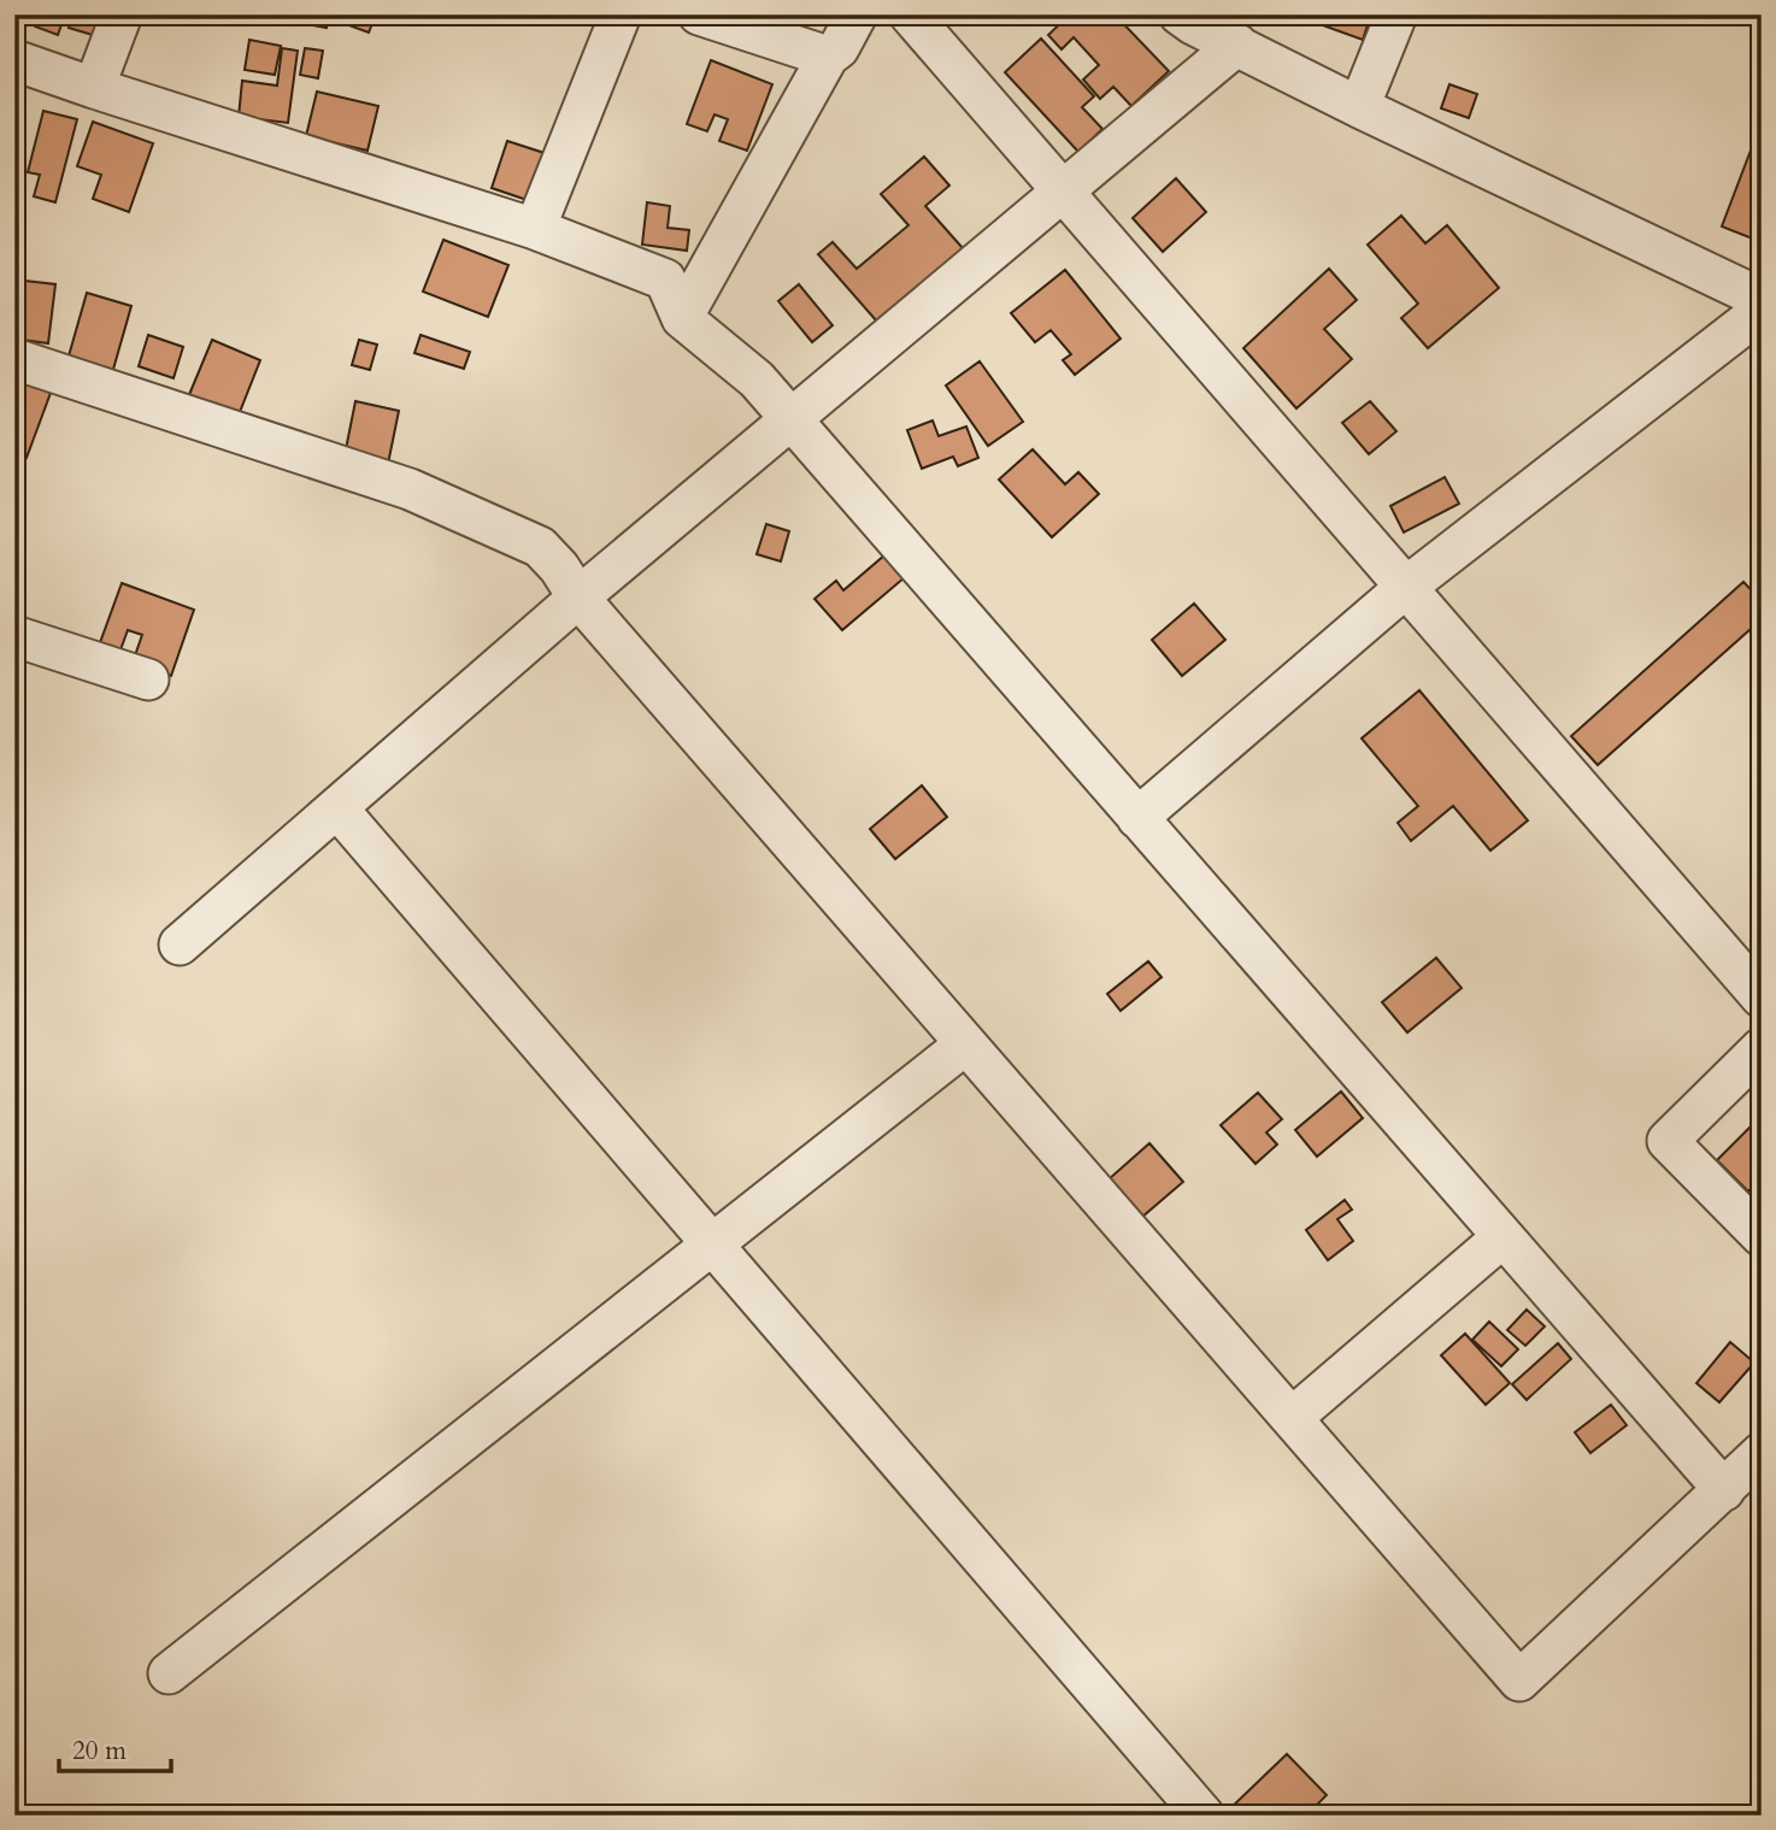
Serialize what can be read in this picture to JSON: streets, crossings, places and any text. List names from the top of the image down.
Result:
{
  "scale_bar": "20 m"
}
